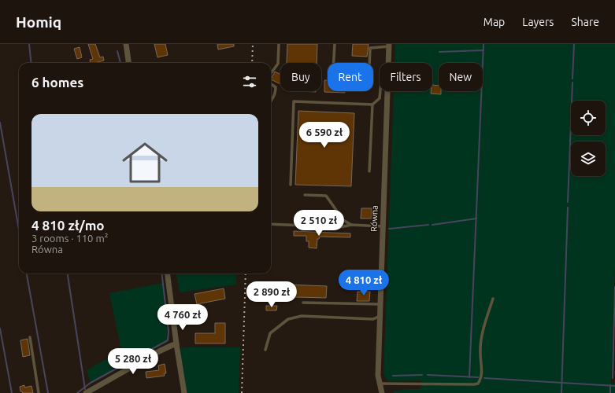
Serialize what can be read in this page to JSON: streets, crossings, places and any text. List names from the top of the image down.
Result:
{
  "streets": {
    "street": ["Równa"]
  },
  "page": {
    "header": "Homiq",
    "nav": ["Map", "Layers", "Share"],
    "chip": [
      "Buy",
      "Rent",
      "Filters",
      "New"
    ],
    "heading": "6 homes",
    "list": [
      {
        "name": "4 810 zł/mo",
        "note": "3 rooms · 110 m² · Równa"
      }
    ],
    "price": [
      "6 590 zł",
      "2 510 zł",
      "4 810 zł",
      "2 890 zł",
      "4 760 zł",
      "5 280 zł"
    ]
  }
}
